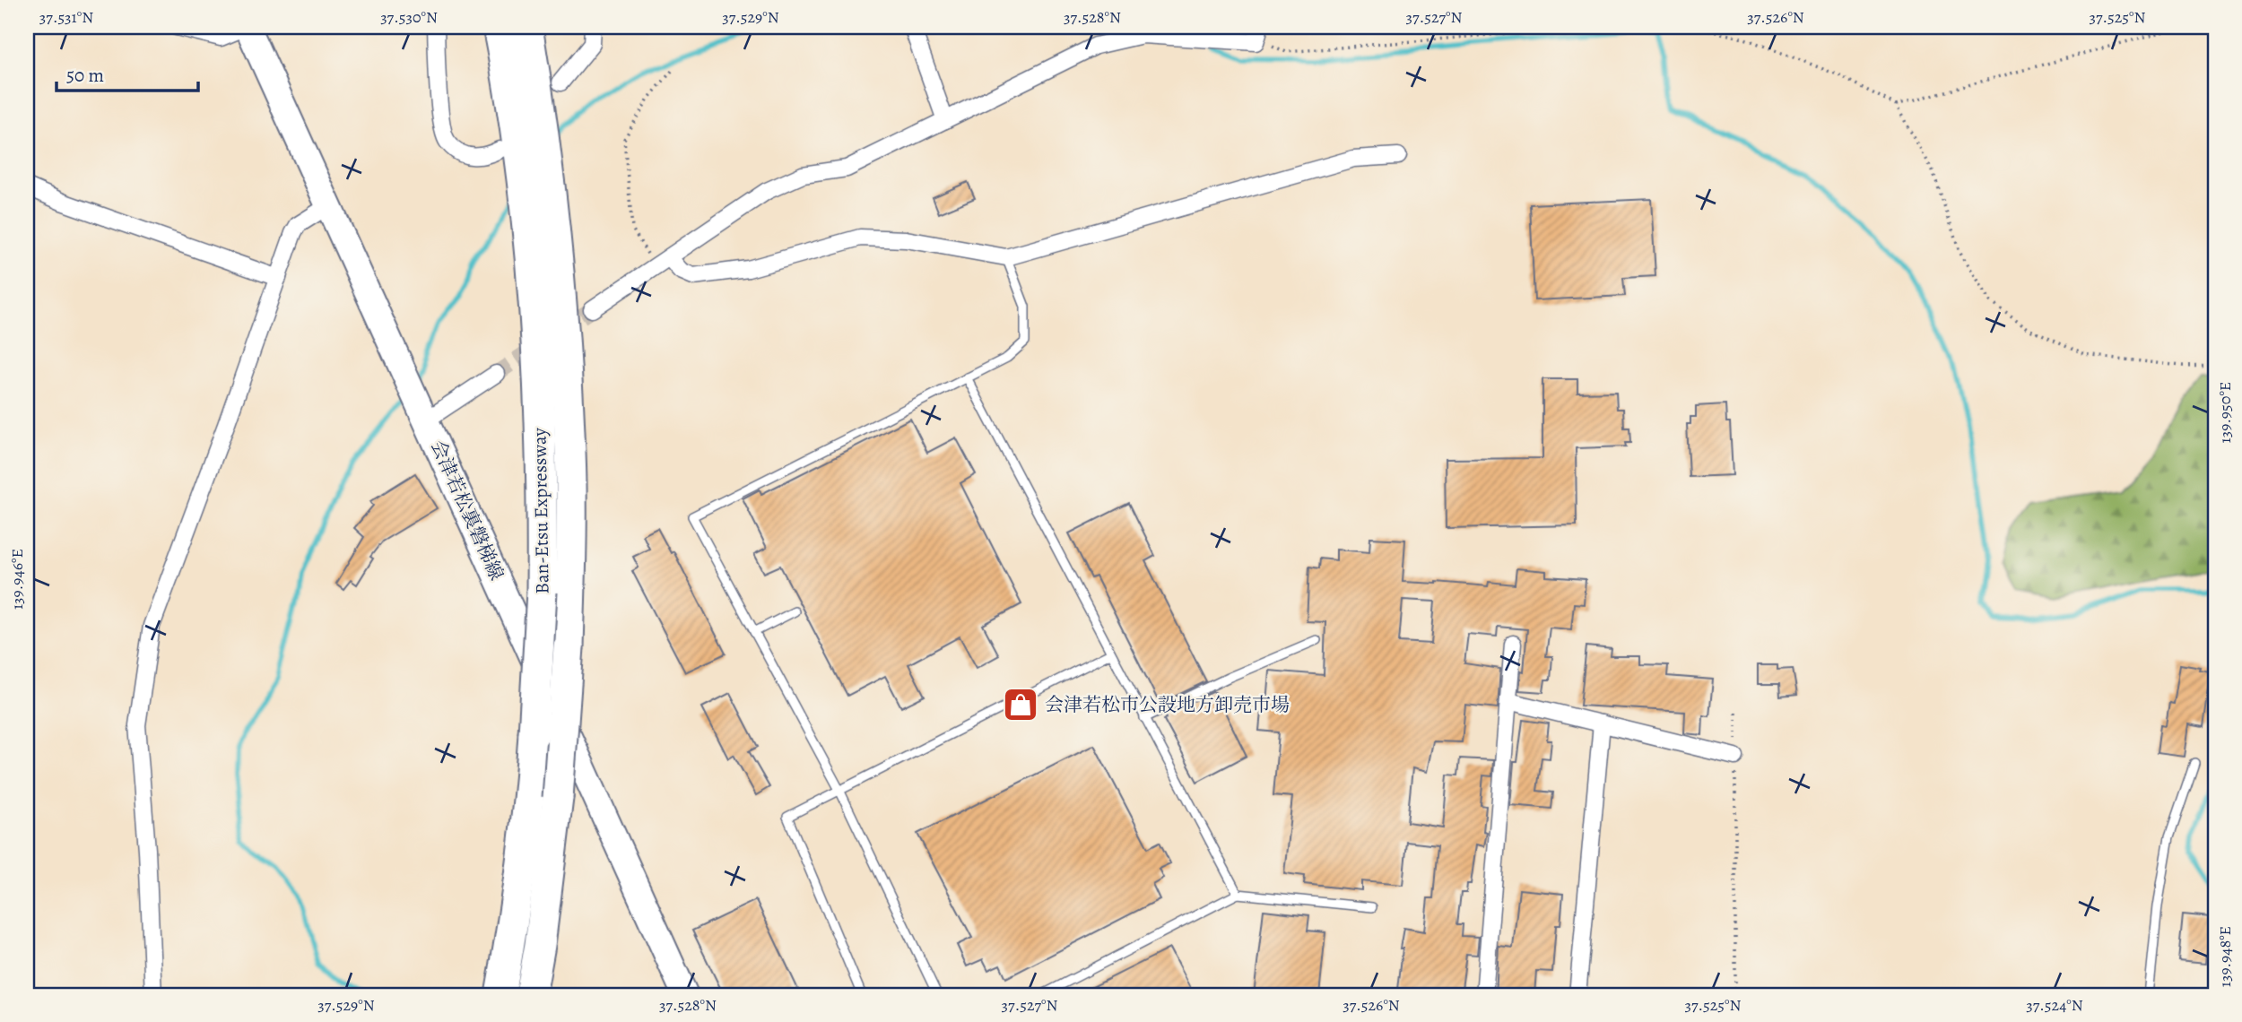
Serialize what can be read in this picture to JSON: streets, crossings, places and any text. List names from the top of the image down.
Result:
{
  "streets": {
    "highway": ["Ban-Etsu Expressway"],
    "main road": ["会津若松裏磐梯線"]
  },
  "places": {
    "shop": ["会津若松市公設地方卸売市場"]
  },
  "scale_bar": "50 m",
  "coordinates": [
    "37.531°N",
    "37.530°N",
    "37.529°N",
    "37.528°N",
    "37.527°N",
    "37.526°N",
    "37.525°N",
    "139.950°E",
    "139.946°E",
    "139.948°E",
    "37.524°N"
  ]
}
